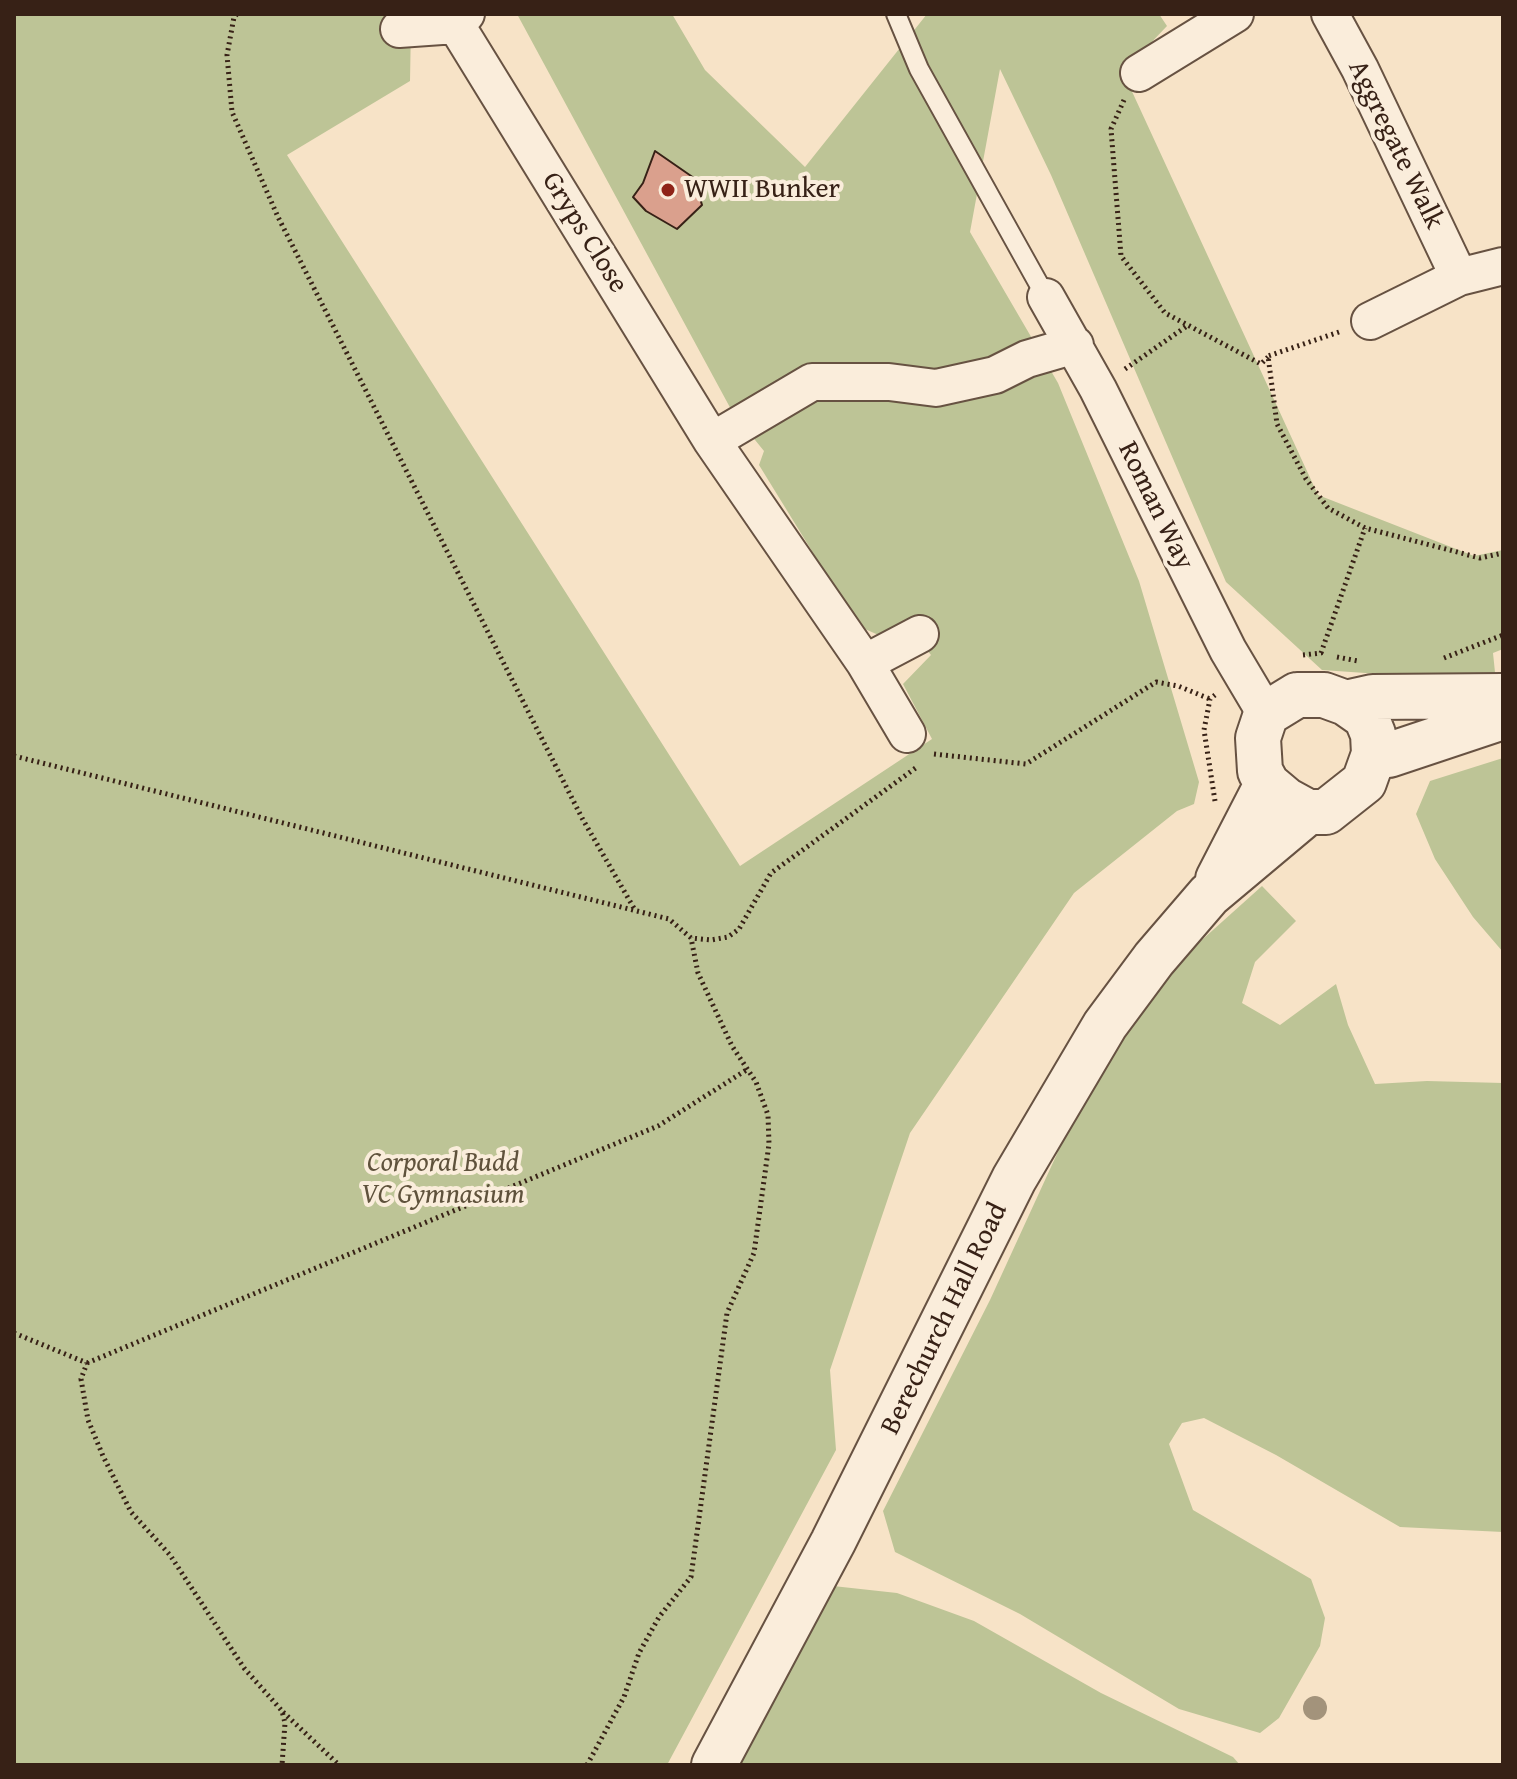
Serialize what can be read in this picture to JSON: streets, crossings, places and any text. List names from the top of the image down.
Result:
{
  "streets": {
    "street": [
      "Aggregate Walk",
      "Gryps Close",
      "Roman Way",
      "Berechurch Hall Road"
    ]
  },
  "crossings": [
    ["Roman Way", "Berechurch Hall Road"]
  ],
  "parks": ["Corporal Budd VC Gymnasium"],
  "places": ["WWII Bunker"]
}
